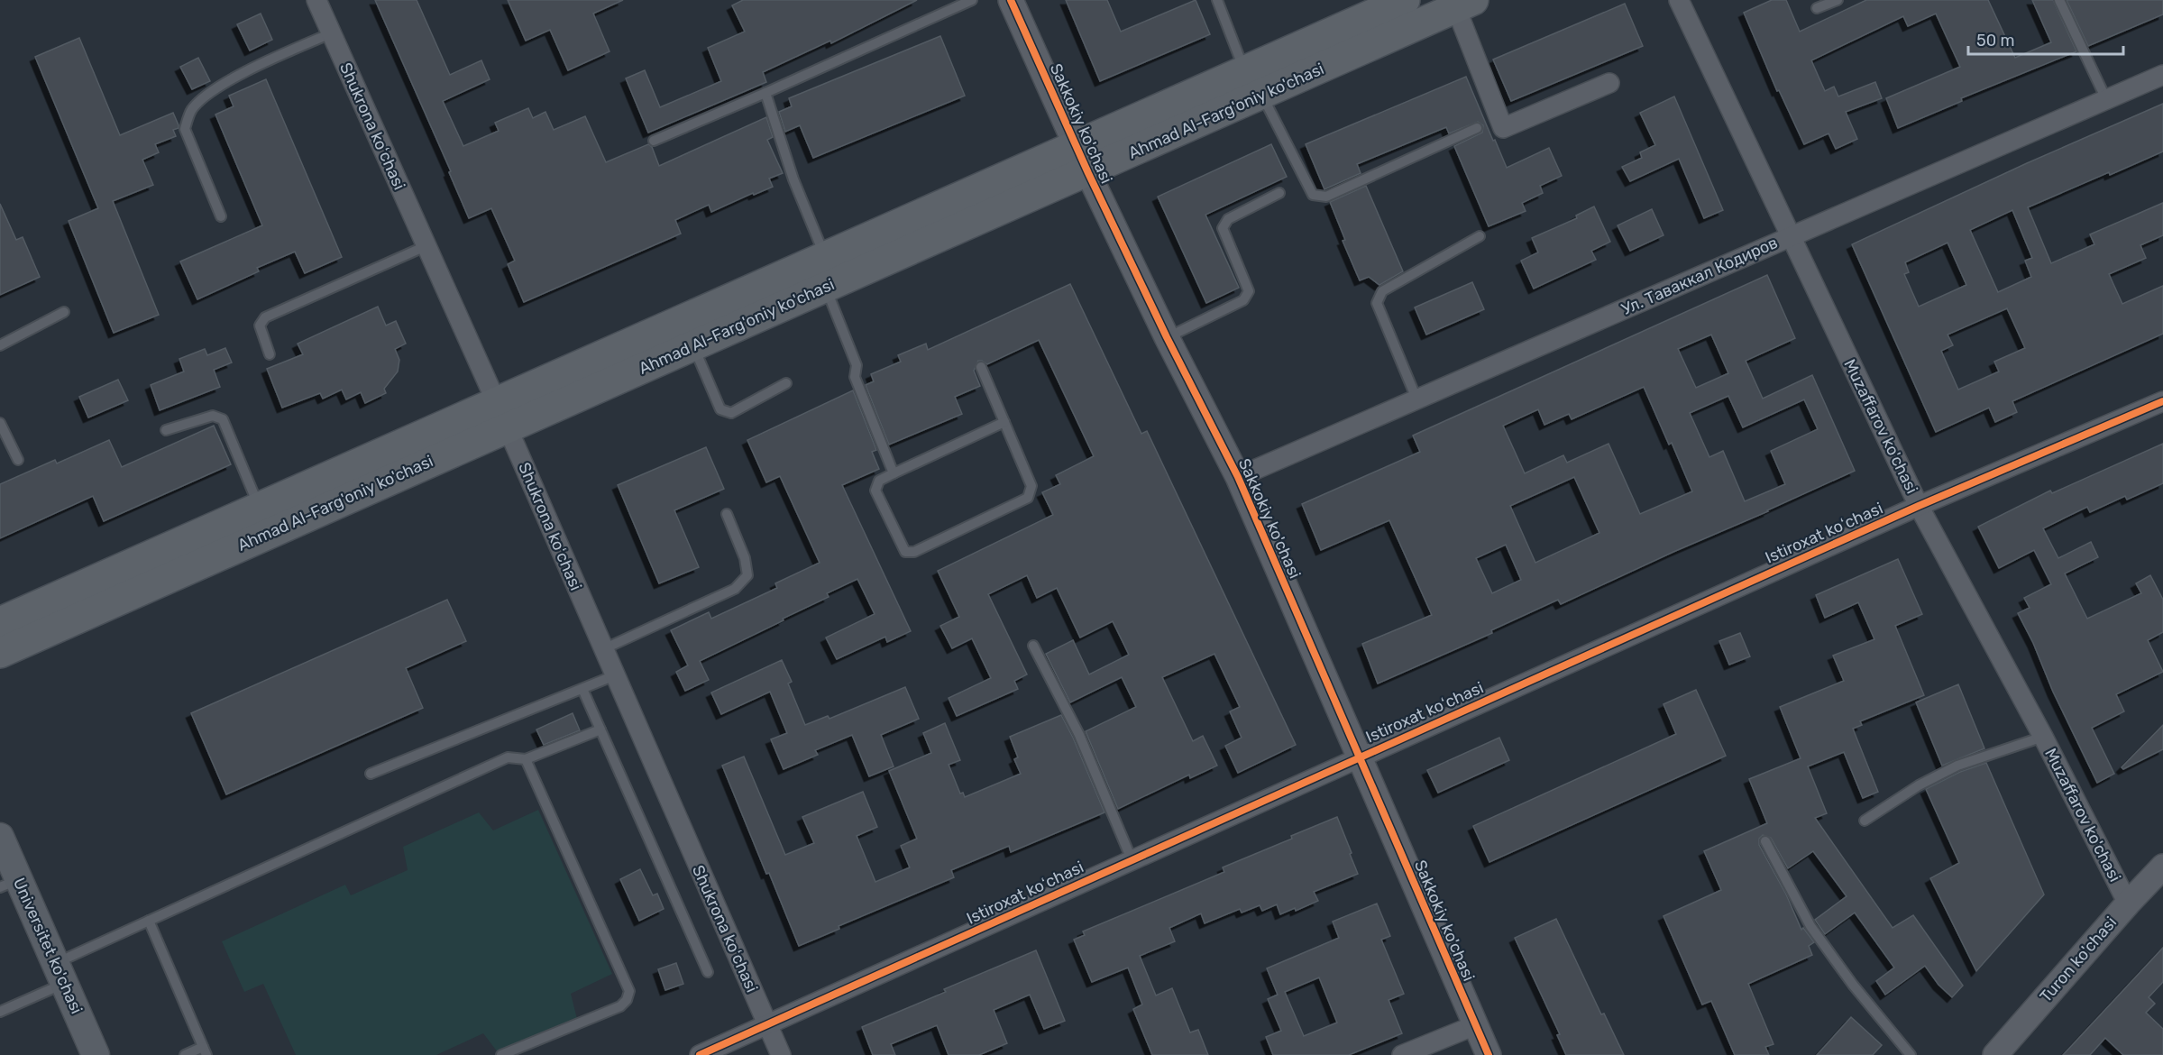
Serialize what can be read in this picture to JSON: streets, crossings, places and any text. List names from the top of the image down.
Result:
{
  "streets": {
    "main road": ["Ahmad Al-Farg'oniy ko'chasi", "Universitet ko'chasi"],
    "street": [
      "Sakkokiy ko'chasi",
      "Shukrona koʻchasi",
      "Ул. Таваккал Кодиров",
      "Muzaffarov ko'chasi",
      "Istiroxat koʻchasi",
      "Turon ko'chasi"
    ]
  },
  "crossings": [
    ["Ahmad Al-Farg'oniy ko'chasi", "Sakkokiy ko'chasi"],
    ["Ahmad Al-Farg'oniy ko'chasi", "Shukrona koʻchasi"],
    ["Sakkokiy ko'chasi", "Ул. Таваккал Кодиров"],
    ["Sakkokiy ko'chasi", "Istiroxat koʻchasi"],
    ["Shukrona koʻchasi", "Istiroxat koʻchasi"],
    ["Ул. Таваккал Кодиров", "Muzaffarov ko'chasi"],
    ["Muzaffarov ko'chasi", "Istiroxat koʻchasi"],
    ["Muzaffarov ko'chasi", "Turon ko'chasi"]
  ],
  "scale_bar": "50 m"
}
